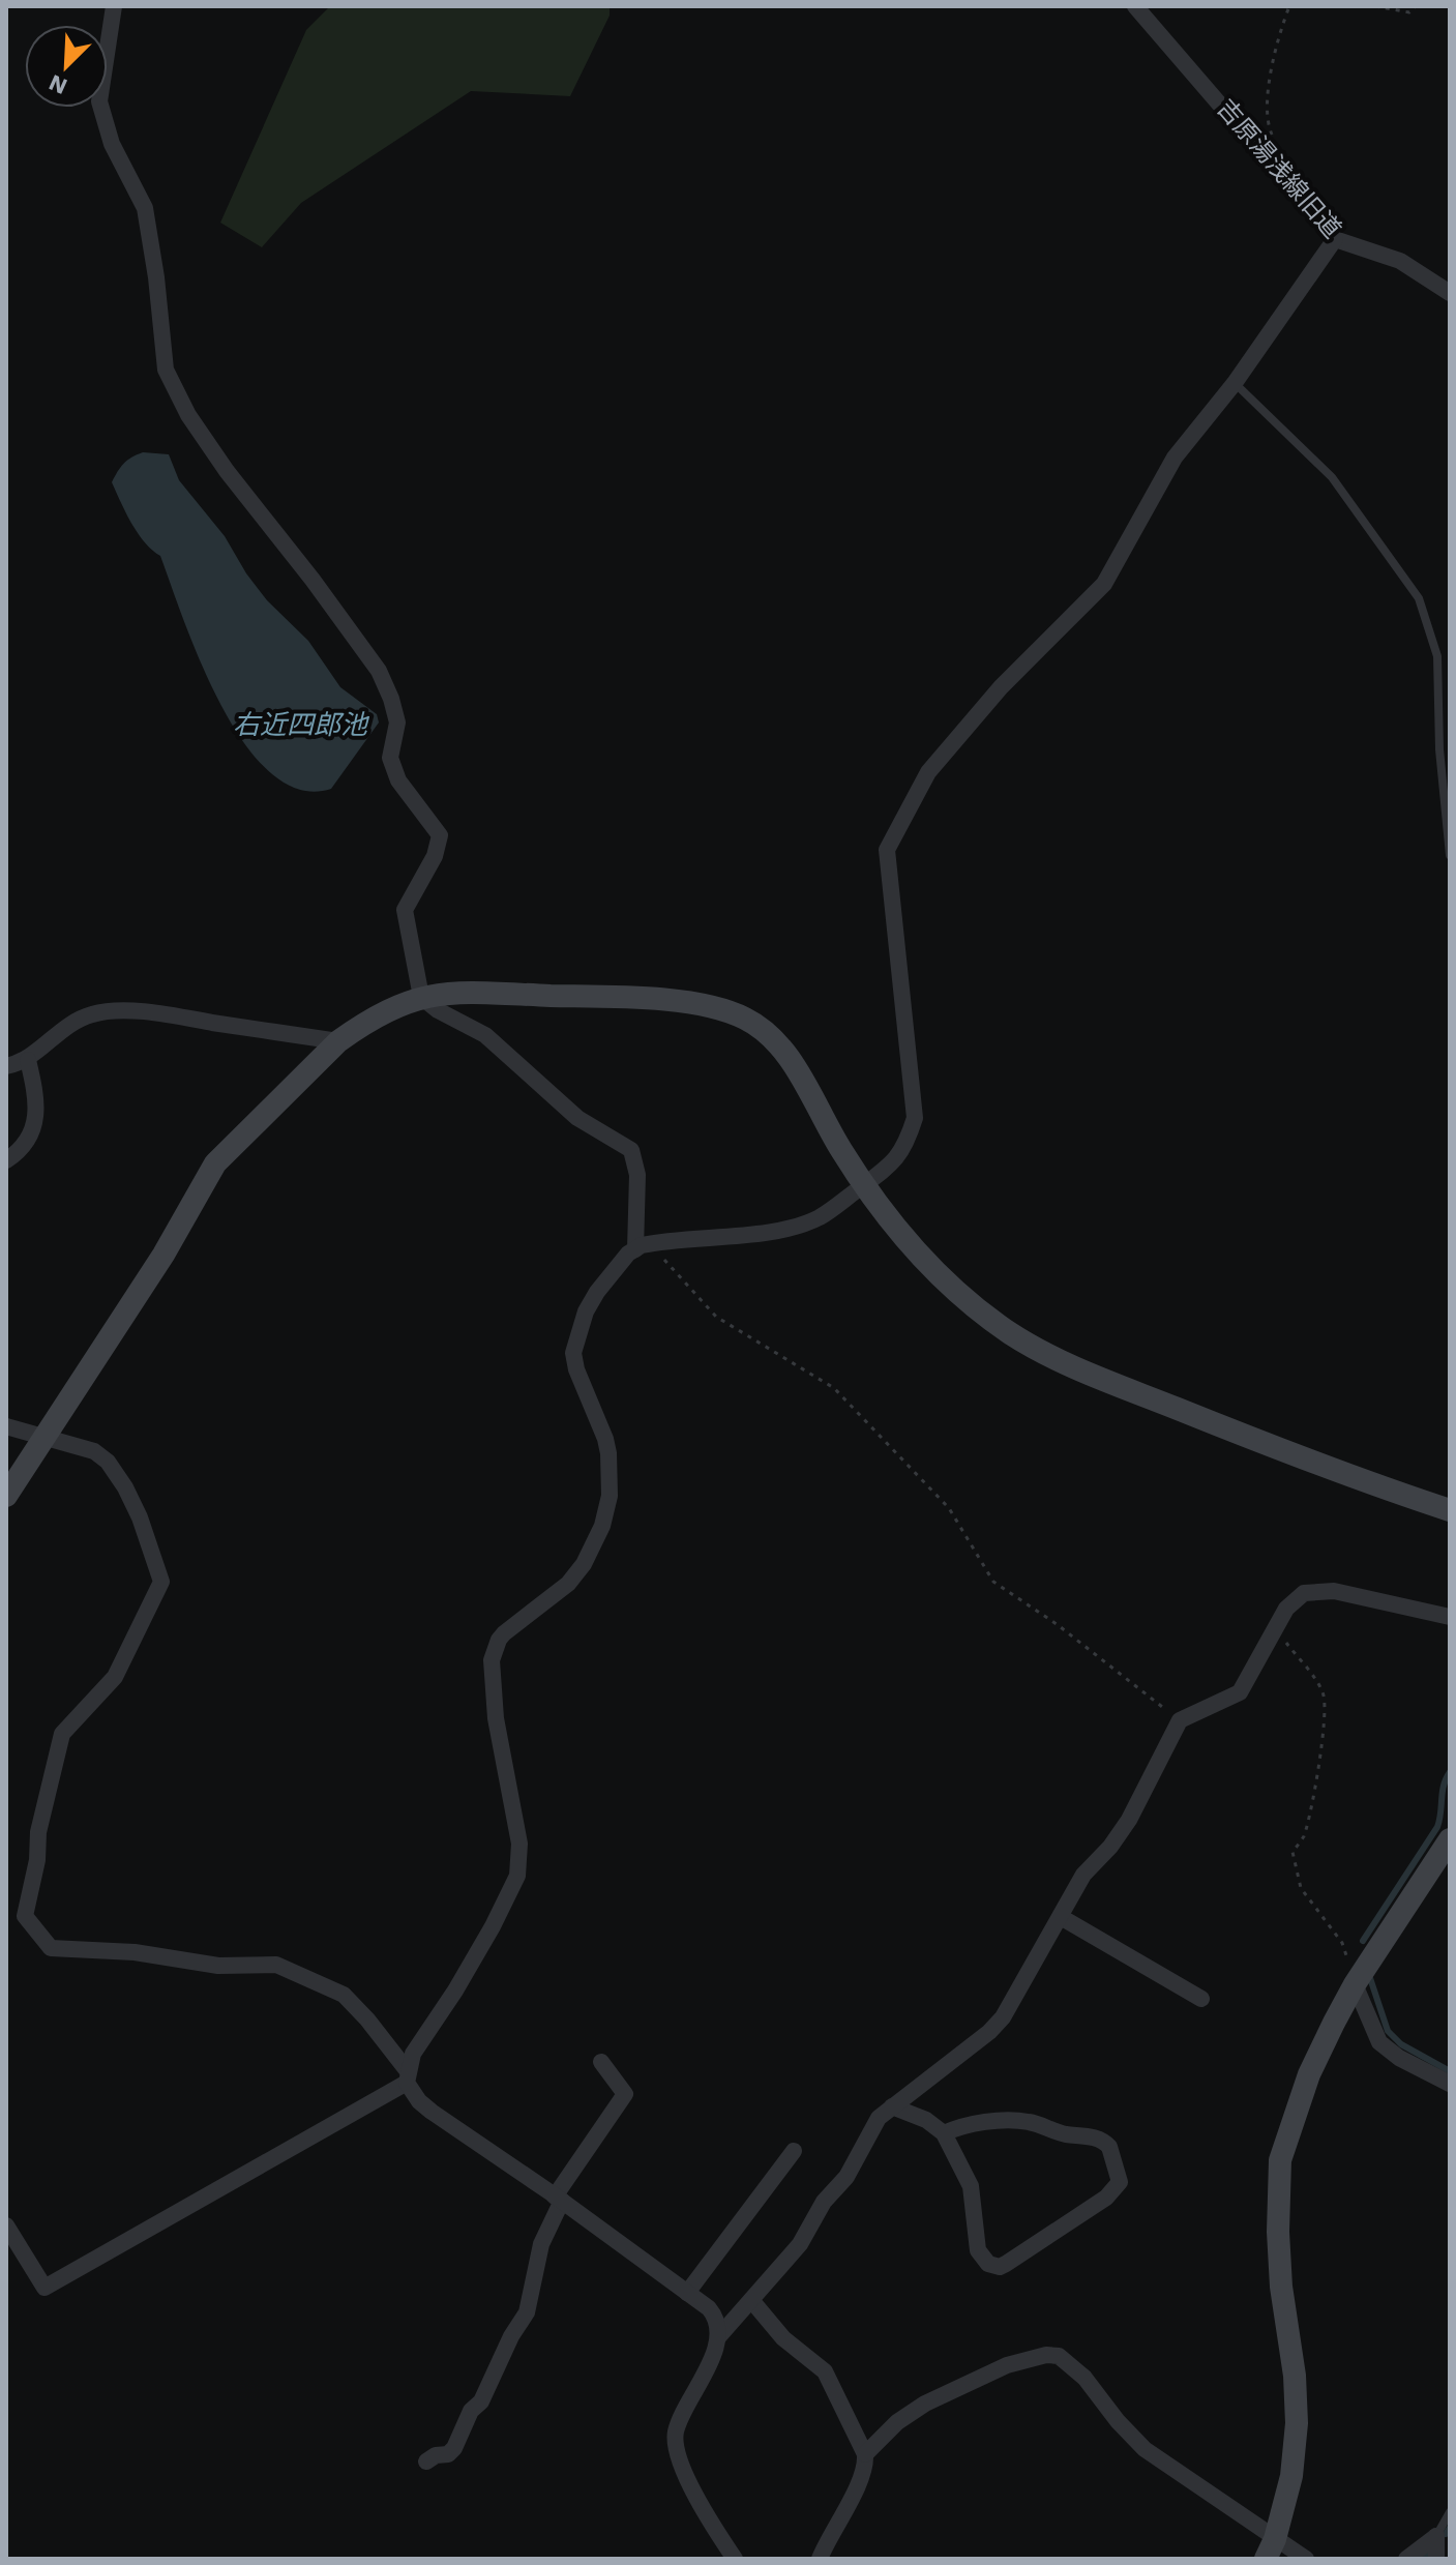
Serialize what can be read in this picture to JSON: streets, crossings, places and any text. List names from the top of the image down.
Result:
{
  "streets": {
    "street": ["吉原湯浅線旧道"]
  },
  "water": ["右近四郎池"],
  "north": "bottom left"
}
